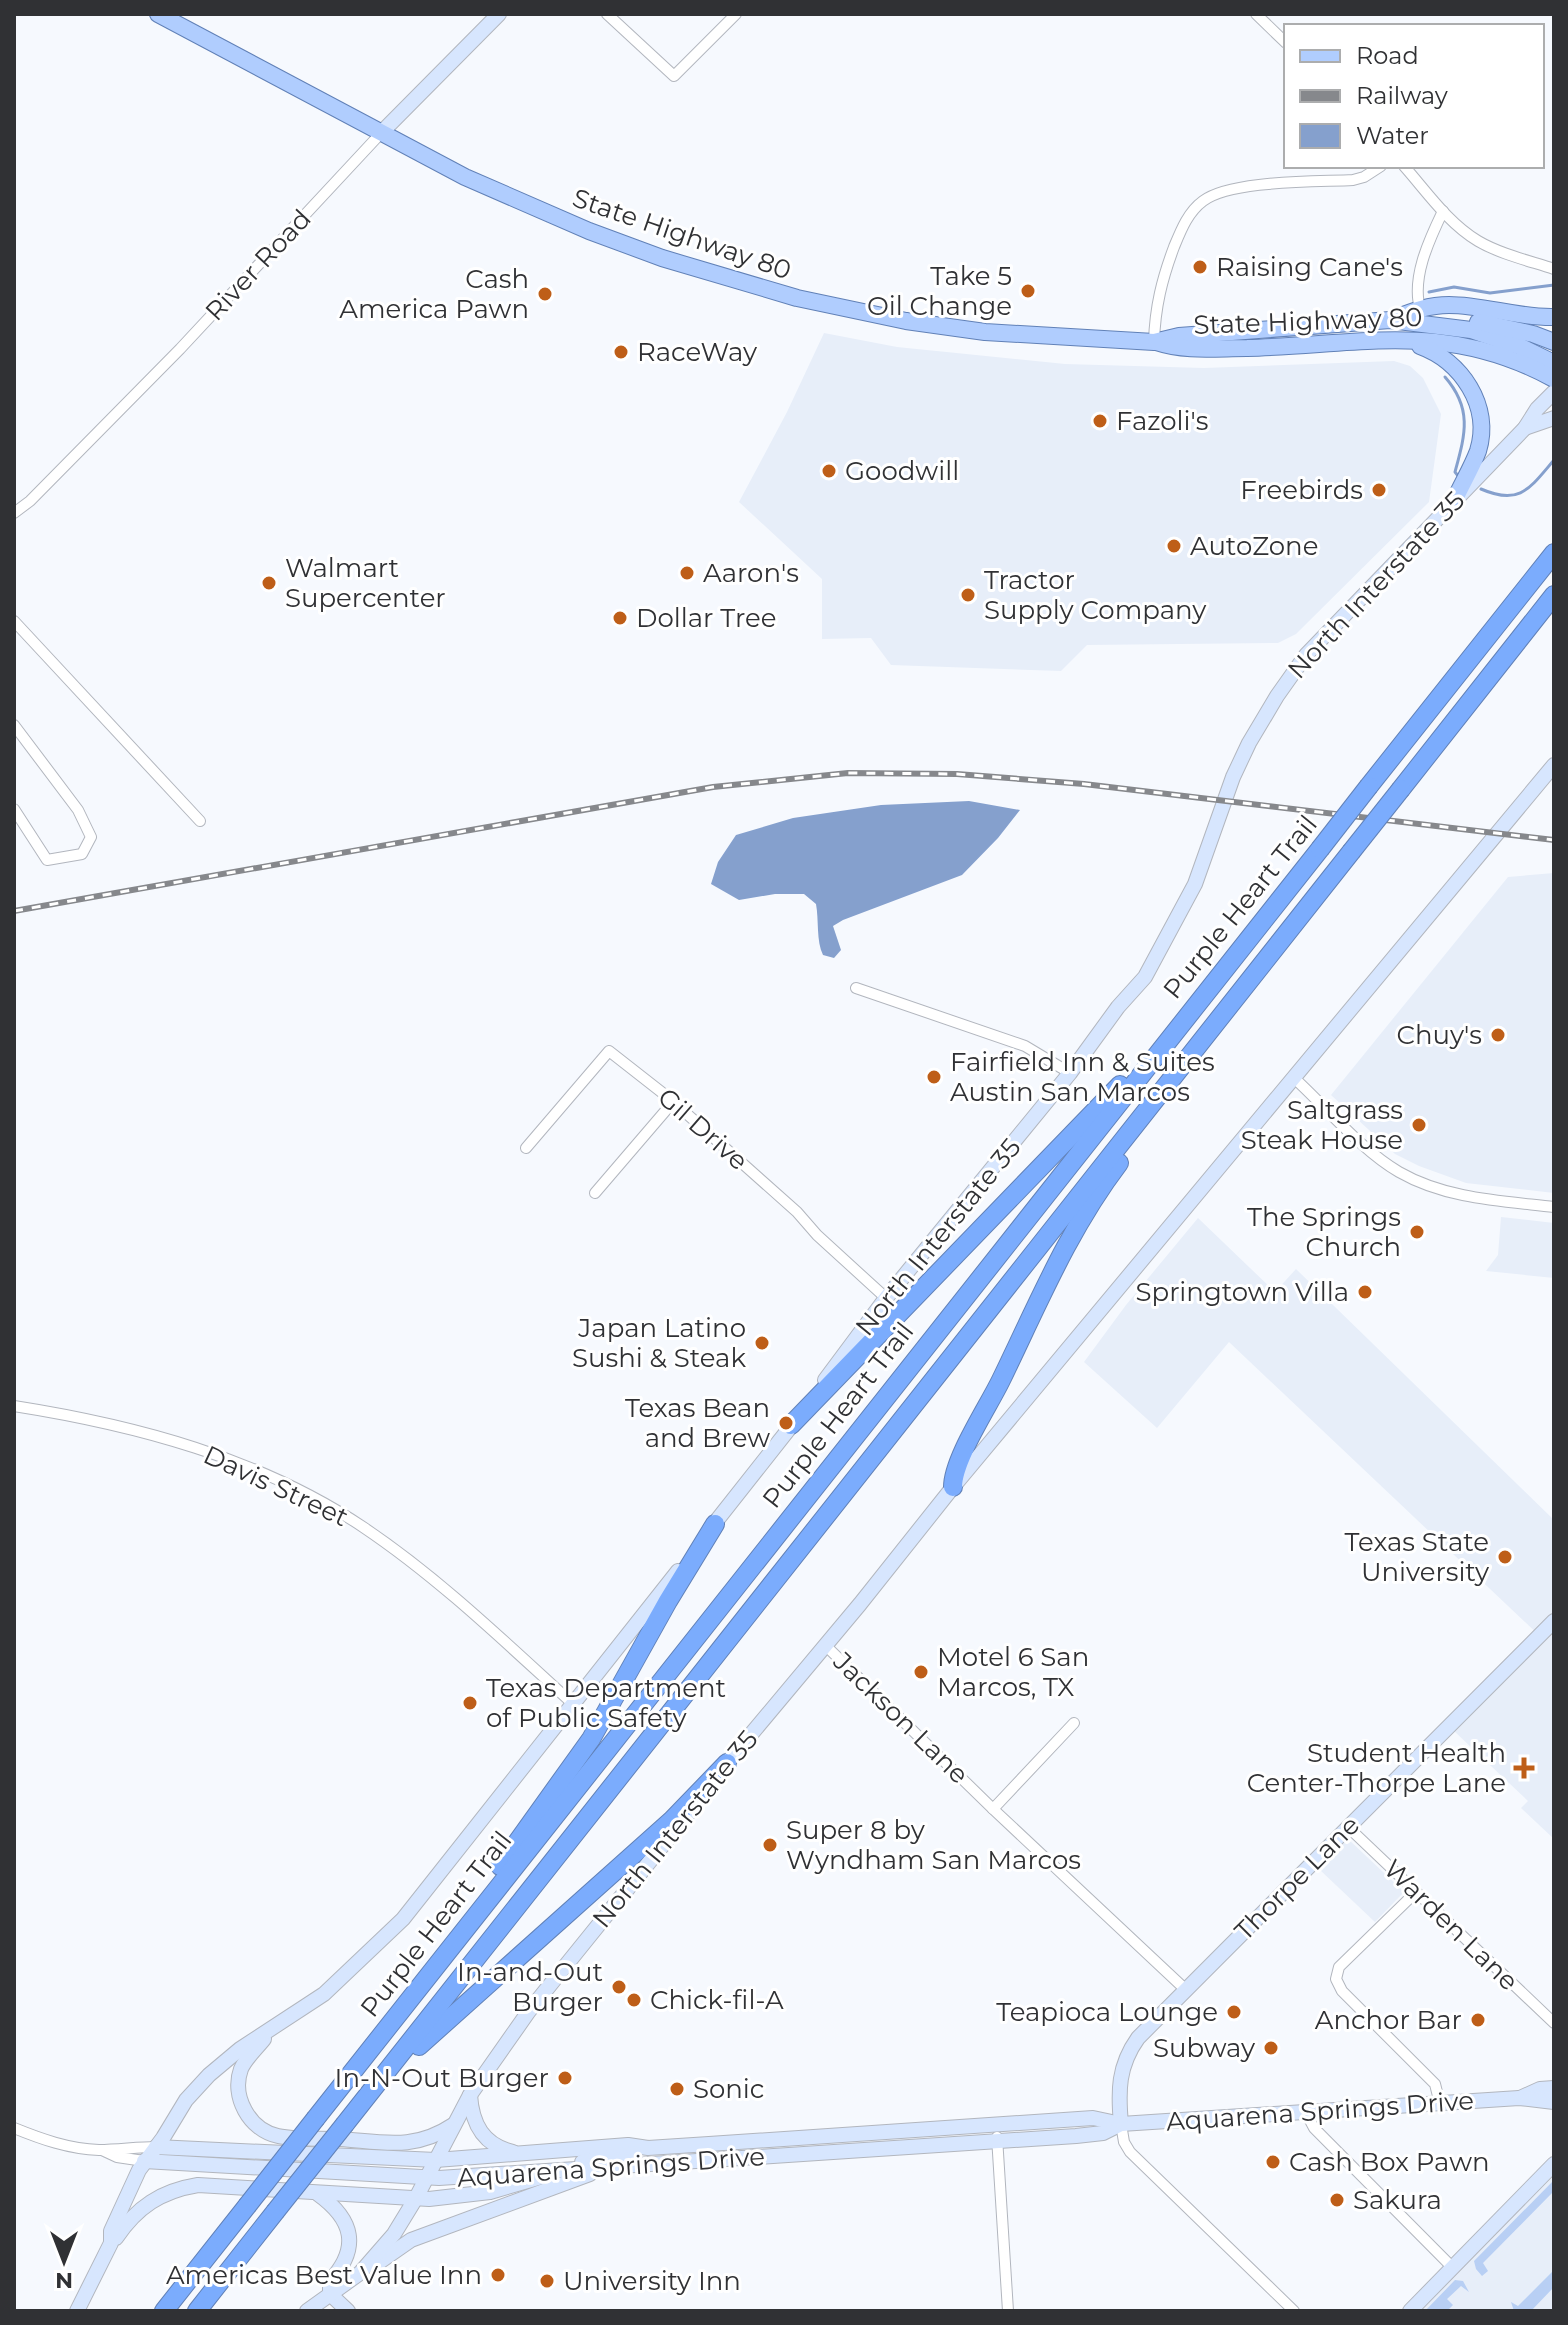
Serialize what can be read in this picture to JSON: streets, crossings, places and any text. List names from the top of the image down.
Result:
{
  "streets": {
    "highway": ["Purple Heart Trail"],
    "main road": [
      "State Highway 80",
      "River Road",
      "North Interstate 35",
      "Thorpe Lane",
      "Aquarena Springs Drive"
    ],
    "street": [
      "Gil Drive",
      "Davis Street",
      "Jackson Lane",
      "Warden Lane"
    ]
  },
  "crossings": [
    ["State Highway 80", "River Road"],
    ["North Interstate 35", "Gil Drive"],
    ["North Interstate 35", "Davis Street"],
    ["North Interstate 35", "Jackson Lane"],
    ["North Interstate 35", "Aquarena Springs Drive"],
    ["Jackson Lane", "Thorpe Lane"],
    ["Thorpe Lane", "Warden Lane"],
    ["Thorpe Lane", "Aquarena Springs Drive"]
  ],
  "places": {
    "other": [
      "Raising Cane's",
      "Take 5 Oil Change",
      "Cash America Pawn",
      "RaceWay",
      "Fazoli's",
      "Goodwill",
      "Freebirds",
      "AutoZone",
      "Aaron's",
      "Walmart Supercenter",
      "Tractor Supply Company",
      "Dollar Tree",
      "Chuy's",
      "Fairfield Inn & Suites Austin San Marcos",
      "Saltgrass Steak House",
      "The Springs Church",
      "Springtown Villa",
      "Japan Latino Sushi & Steak",
      "Texas Bean and Brew",
      "Texas State University",
      "Motel 6 San Marcos, TX",
      "Texas Department of Public Safety",
      "Super 8 by Wyndham San Marcos",
      "In-and-Out Burger",
      "Chick-fil-A",
      "Teapioca Lounge",
      "Anchor Bar",
      "Subway",
      "In-N-Out Burger",
      "Sonic",
      "Cash Box Pawn",
      "Sakura",
      "Americas Best Value Inn",
      "University Inn"
    ],
    "health": ["Student Health Center-Thorpe Lane"]
  },
  "legend": ["Road", "Railway", "Water"],
  "north": "bottom"
}
